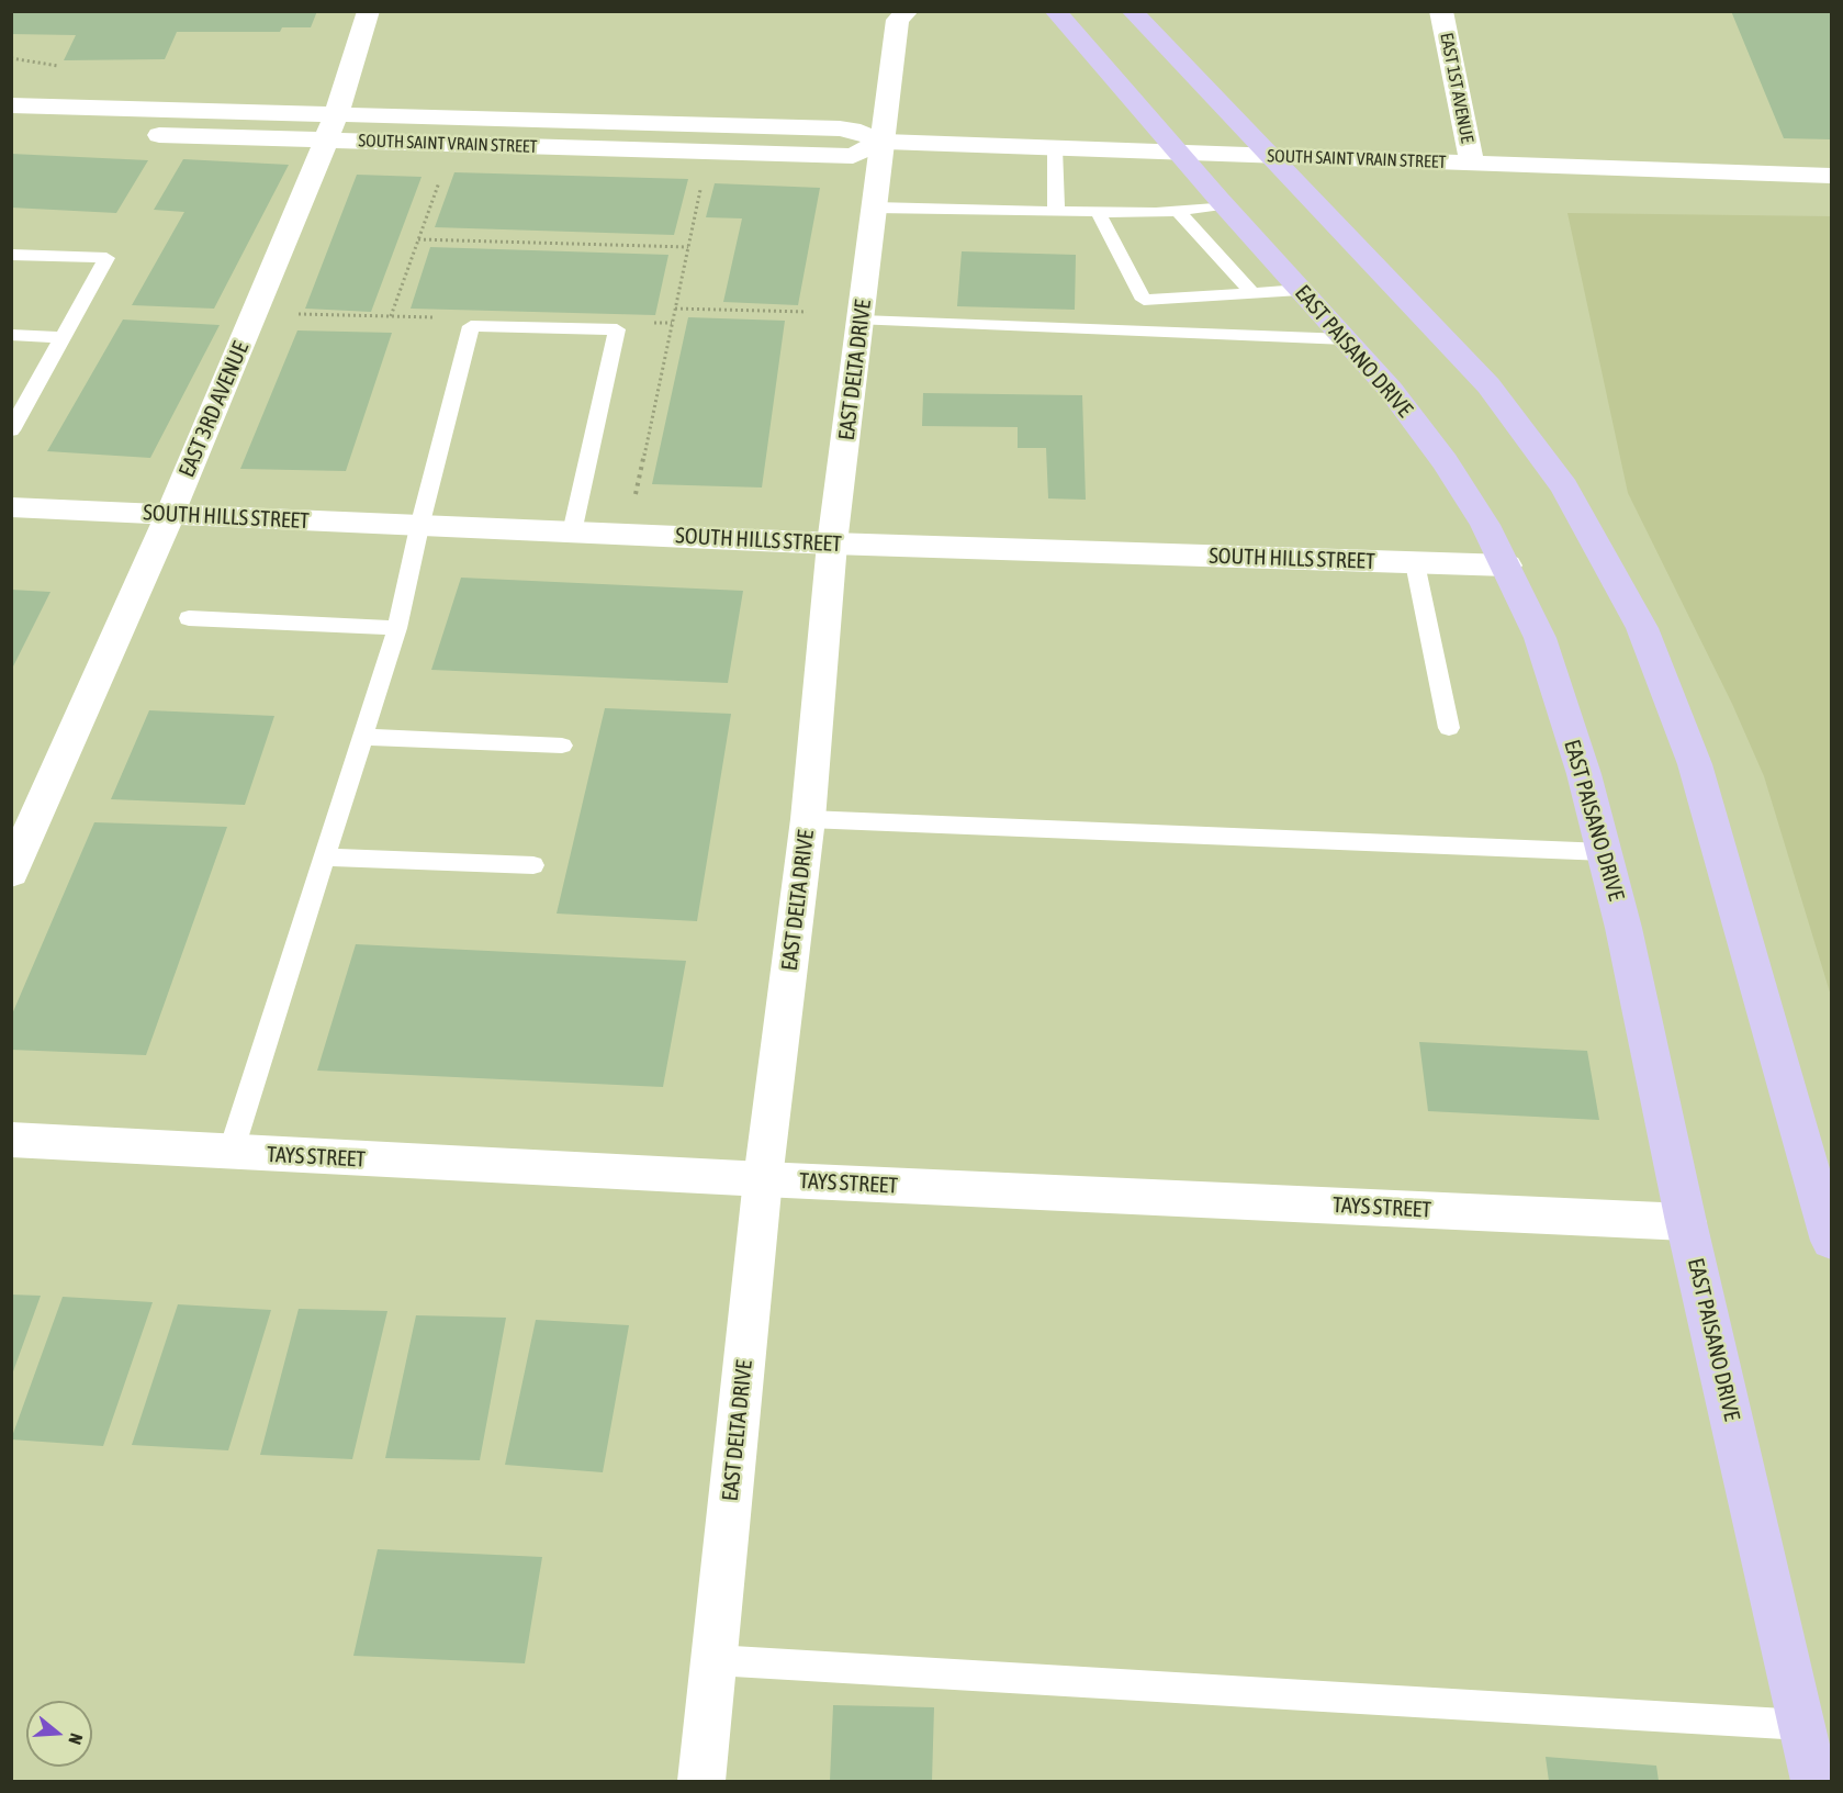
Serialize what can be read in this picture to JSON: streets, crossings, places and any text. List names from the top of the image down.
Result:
{
  "streets": {
    "main road": ["EAST PAISANO DRIVE"],
    "street": [
      "EAST 1ST AVENUE",
      "SOUTH SAINT VRAIN STREET",
      "EAST DELTA DRIVE",
      "EAST 3RD AVENUE",
      "SOUTH HILLS STREET",
      "TAYS STREET"
    ]
  },
  "crossings": [
    ["EAST 1ST AVENUE", "SOUTH SAINT VRAIN STREET"],
    ["SOUTH SAINT VRAIN STREET", "EAST PAISANO DRIVE"],
    ["SOUTH SAINT VRAIN STREET", "EAST DELTA DRIVE"],
    ["SOUTH SAINT VRAIN STREET", "EAST 3RD AVENUE"],
    ["EAST PAISANO DRIVE", "SOUTH HILLS STREET"],
    ["EAST PAISANO DRIVE", "TAYS STREET"],
    ["EAST DELTA DRIVE", "SOUTH HILLS STREET"],
    ["EAST DELTA DRIVE", "TAYS STREET"],
    ["EAST 3RD AVENUE", "SOUTH HILLS STREET"]
  ],
  "north": "right"
}
